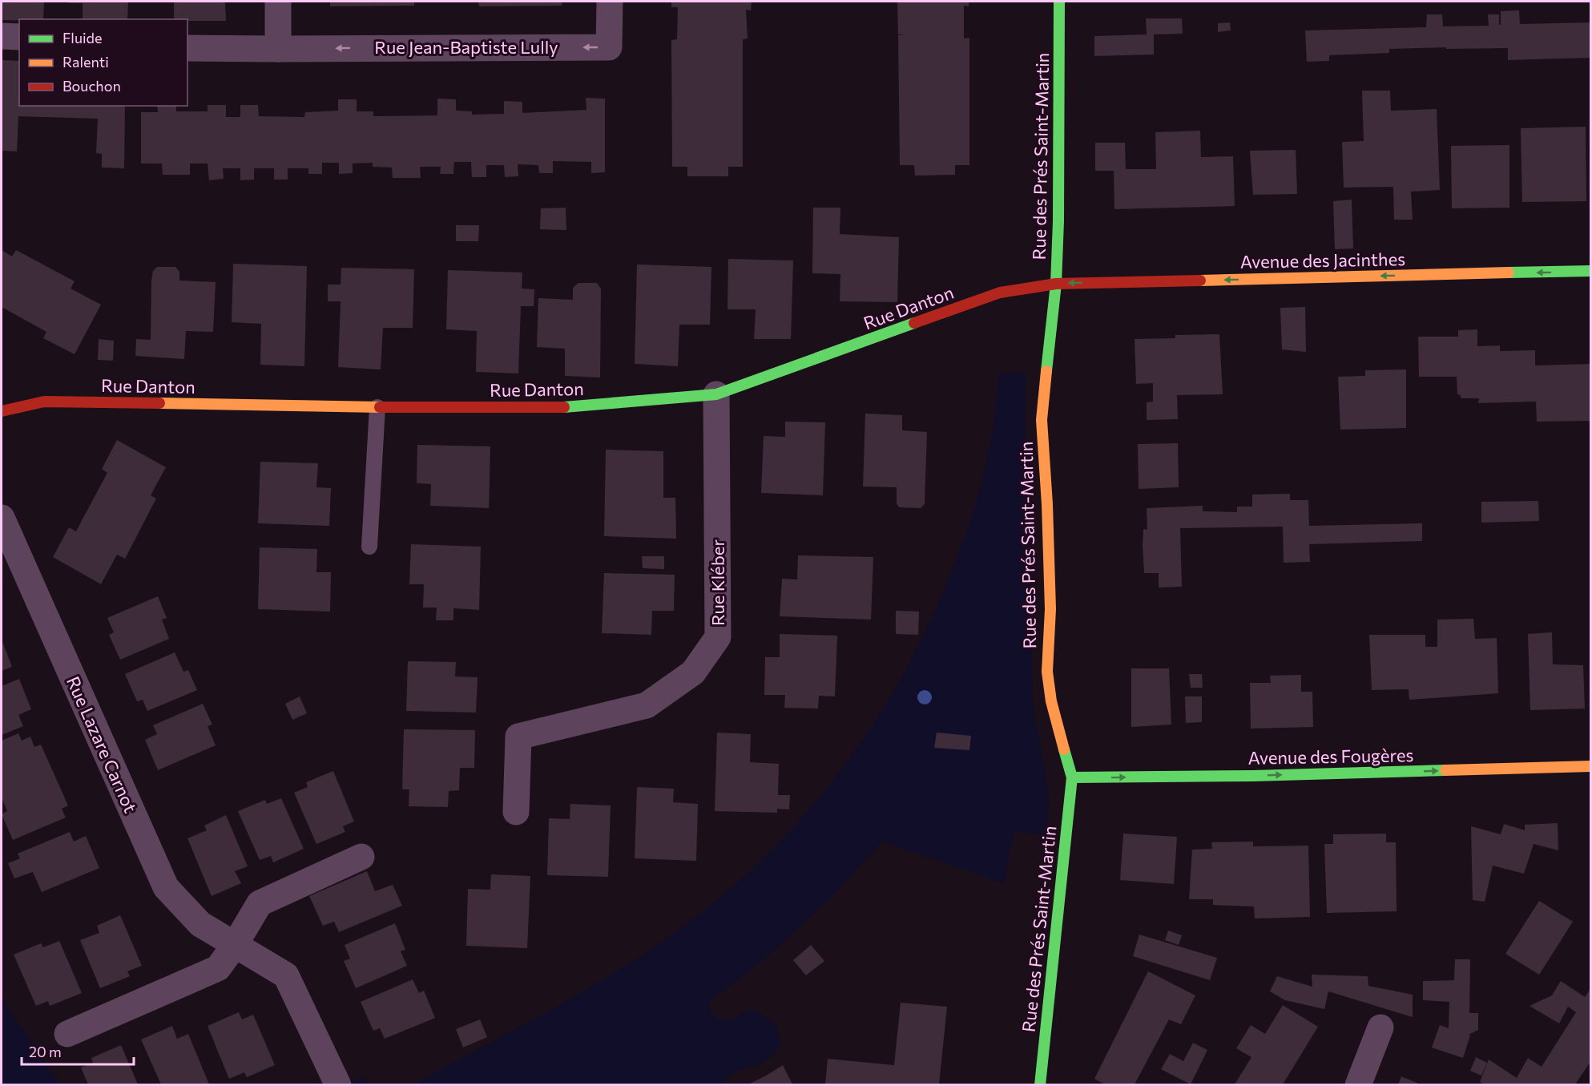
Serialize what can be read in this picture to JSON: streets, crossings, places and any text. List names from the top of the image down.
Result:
{
  "streets": {
    "street": [
      "Rue Jean-Baptiste Lully",
      "Rue des Prés Saint-Martin",
      "Avenue des Jacinthes",
      "Rue Danton",
      "Rue Kléber",
      "Rue Lazare Carnot",
      "Avenue des Fougères"
    ]
  },
  "crossings": [
    ["Rue des Prés Saint-Martin", "Avenue des Jacinthes"],
    ["Rue des Prés Saint-Martin", "Rue Danton"],
    ["Rue des Prés Saint-Martin", "Avenue des Fougères"],
    ["Avenue des Jacinthes", "Rue Danton"],
    ["Rue Danton", "Rue Kléber"]
  ],
  "one_way": ["Rue Jean-Baptiste Lully", "Avenue des Jacinthes", "Avenue des Fougères"],
  "legend": ["Fluide", "Ralenti", "Bouchon"],
  "scale_bar": "20 m"
}
